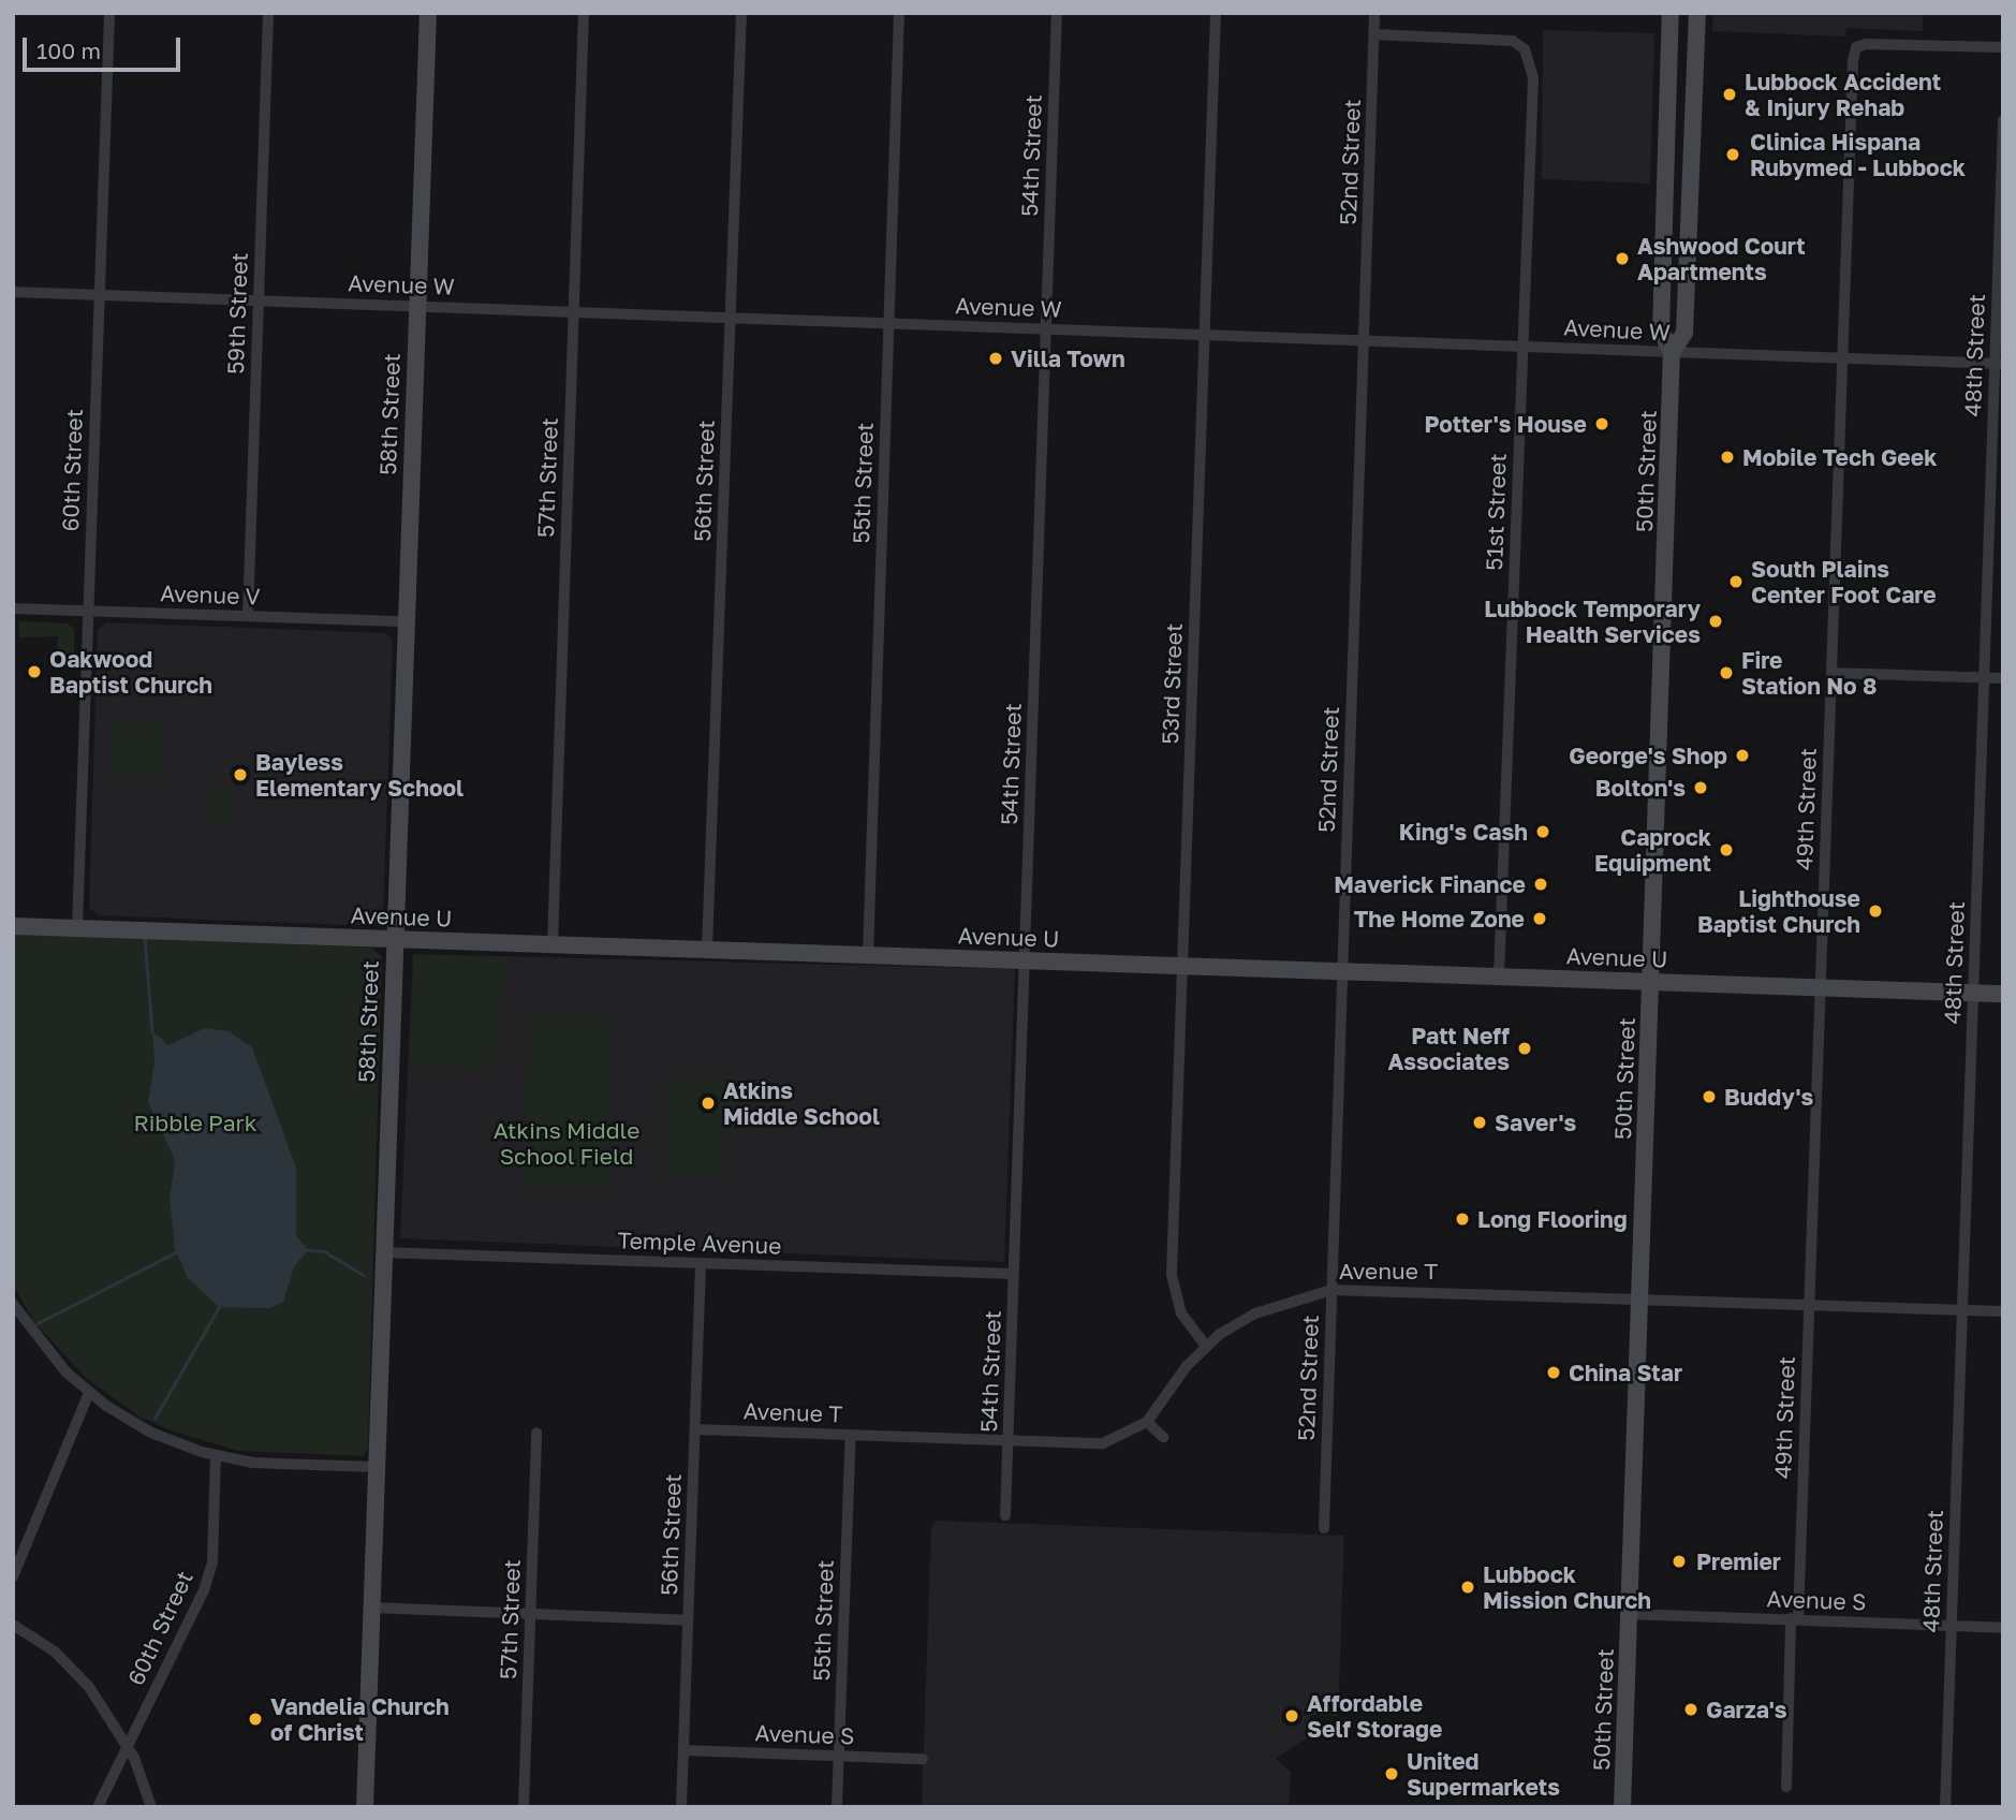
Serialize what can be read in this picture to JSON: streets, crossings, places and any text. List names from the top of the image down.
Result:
{
  "streets": {
    "street": [
      "54th Street",
      "52nd Street",
      "Avenue W",
      "59th Street",
      "48th Street",
      "58th Street",
      "60th Street",
      "50th Street",
      "57th Street",
      "56th Street",
      "55th Street",
      "51st Street",
      "Avenue V",
      "53rd Street",
      "49th Street",
      "Avenue U",
      "Temple Avenue",
      "Avenue T",
      "Avenue S"
    ]
  },
  "crossings": [
    ["54th Street", "Avenue W"],
    ["54th Street", "Avenue U"],
    ["54th Street", "Temple Avenue"],
    ["54th Street", "Avenue T"],
    ["52nd Street", "Avenue W"],
    ["52nd Street", "51st Street"],
    ["52nd Street", "Avenue U"],
    ["52nd Street", "Avenue T"],
    ["Avenue W", "59th Street"],
    ["Avenue W", "48th Street"],
    ["Avenue W", "58th Street"],
    ["Avenue W", "60th Street"],
    ["Avenue W", "50th Street"],
    ["Avenue W", "57th Street"],
    ["Avenue W", "56th Street"],
    ["Avenue W", "55th Street"],
    ["Avenue W", "51st Street"],
    ["Avenue W", "53rd Street"],
    ["Avenue W", "49th Street"],
    ["59th Street", "Avenue V"],
    ["48th Street", "Avenue U"],
    ["48th Street", "Avenue T"],
    ["48th Street", "Avenue S"],
    ["58th Street", "Avenue V"],
    ["58th Street", "Avenue U"],
    ["58th Street", "Temple Avenue"],
    ["60th Street", "Avenue V"],
    ["60th Street", "Avenue U"],
    ["50th Street", "Avenue U"],
    ["50th Street", "Avenue T"],
    ["50th Street", "Avenue S"],
    ["57th Street", "Avenue U"],
    ["56th Street", "Avenue U"],
    ["56th Street", "Temple Avenue"],
    ["56th Street", "Avenue T"],
    ["56th Street", "Avenue S"],
    ["55th Street", "Avenue U"],
    ["55th Street", "Avenue T"],
    ["55th Street", "Avenue S"],
    ["51st Street", "Avenue U"],
    ["53rd Street", "Avenue U"],
    ["53rd Street", "Avenue T"],
    ["49th Street", "Avenue U"],
    ["49th Street", "Avenue T"],
    ["49th Street", "Avenue S"]
  ],
  "parks": ["Ribble Park", "Atkins Middle School Field"],
  "places": [
    "Lubbock Accident & Injury Rehab",
    "Clinica Hispana Rubymed - Lubbock",
    "Ashwood Court Apartments",
    "Villa Town",
    "Potter's House",
    "Mobile Tech Geek",
    "South Plains Center Foot Care",
    "Lubbock Temporary Health Services",
    "Oakwood Baptist Church",
    "Fire Station No 8",
    "George's Shop",
    "Bayless Elementary School",
    "Bolton's",
    "King's Cash",
    "Caprock Equipment",
    "Maverick Finance",
    "Lighthouse Baptist Church",
    "The Home Zone",
    "Patt Neff Associates",
    "Buddy's",
    "Atkins Middle School",
    "Saver's",
    "Long Flooring",
    "China Star",
    "Premier",
    "Lubbock Mission Church",
    "Garza's",
    "Affordable Self Storage",
    "Vandelia Church of Christ",
    "United Supermarkets"
  ],
  "scale_bar": "100 m"
}
